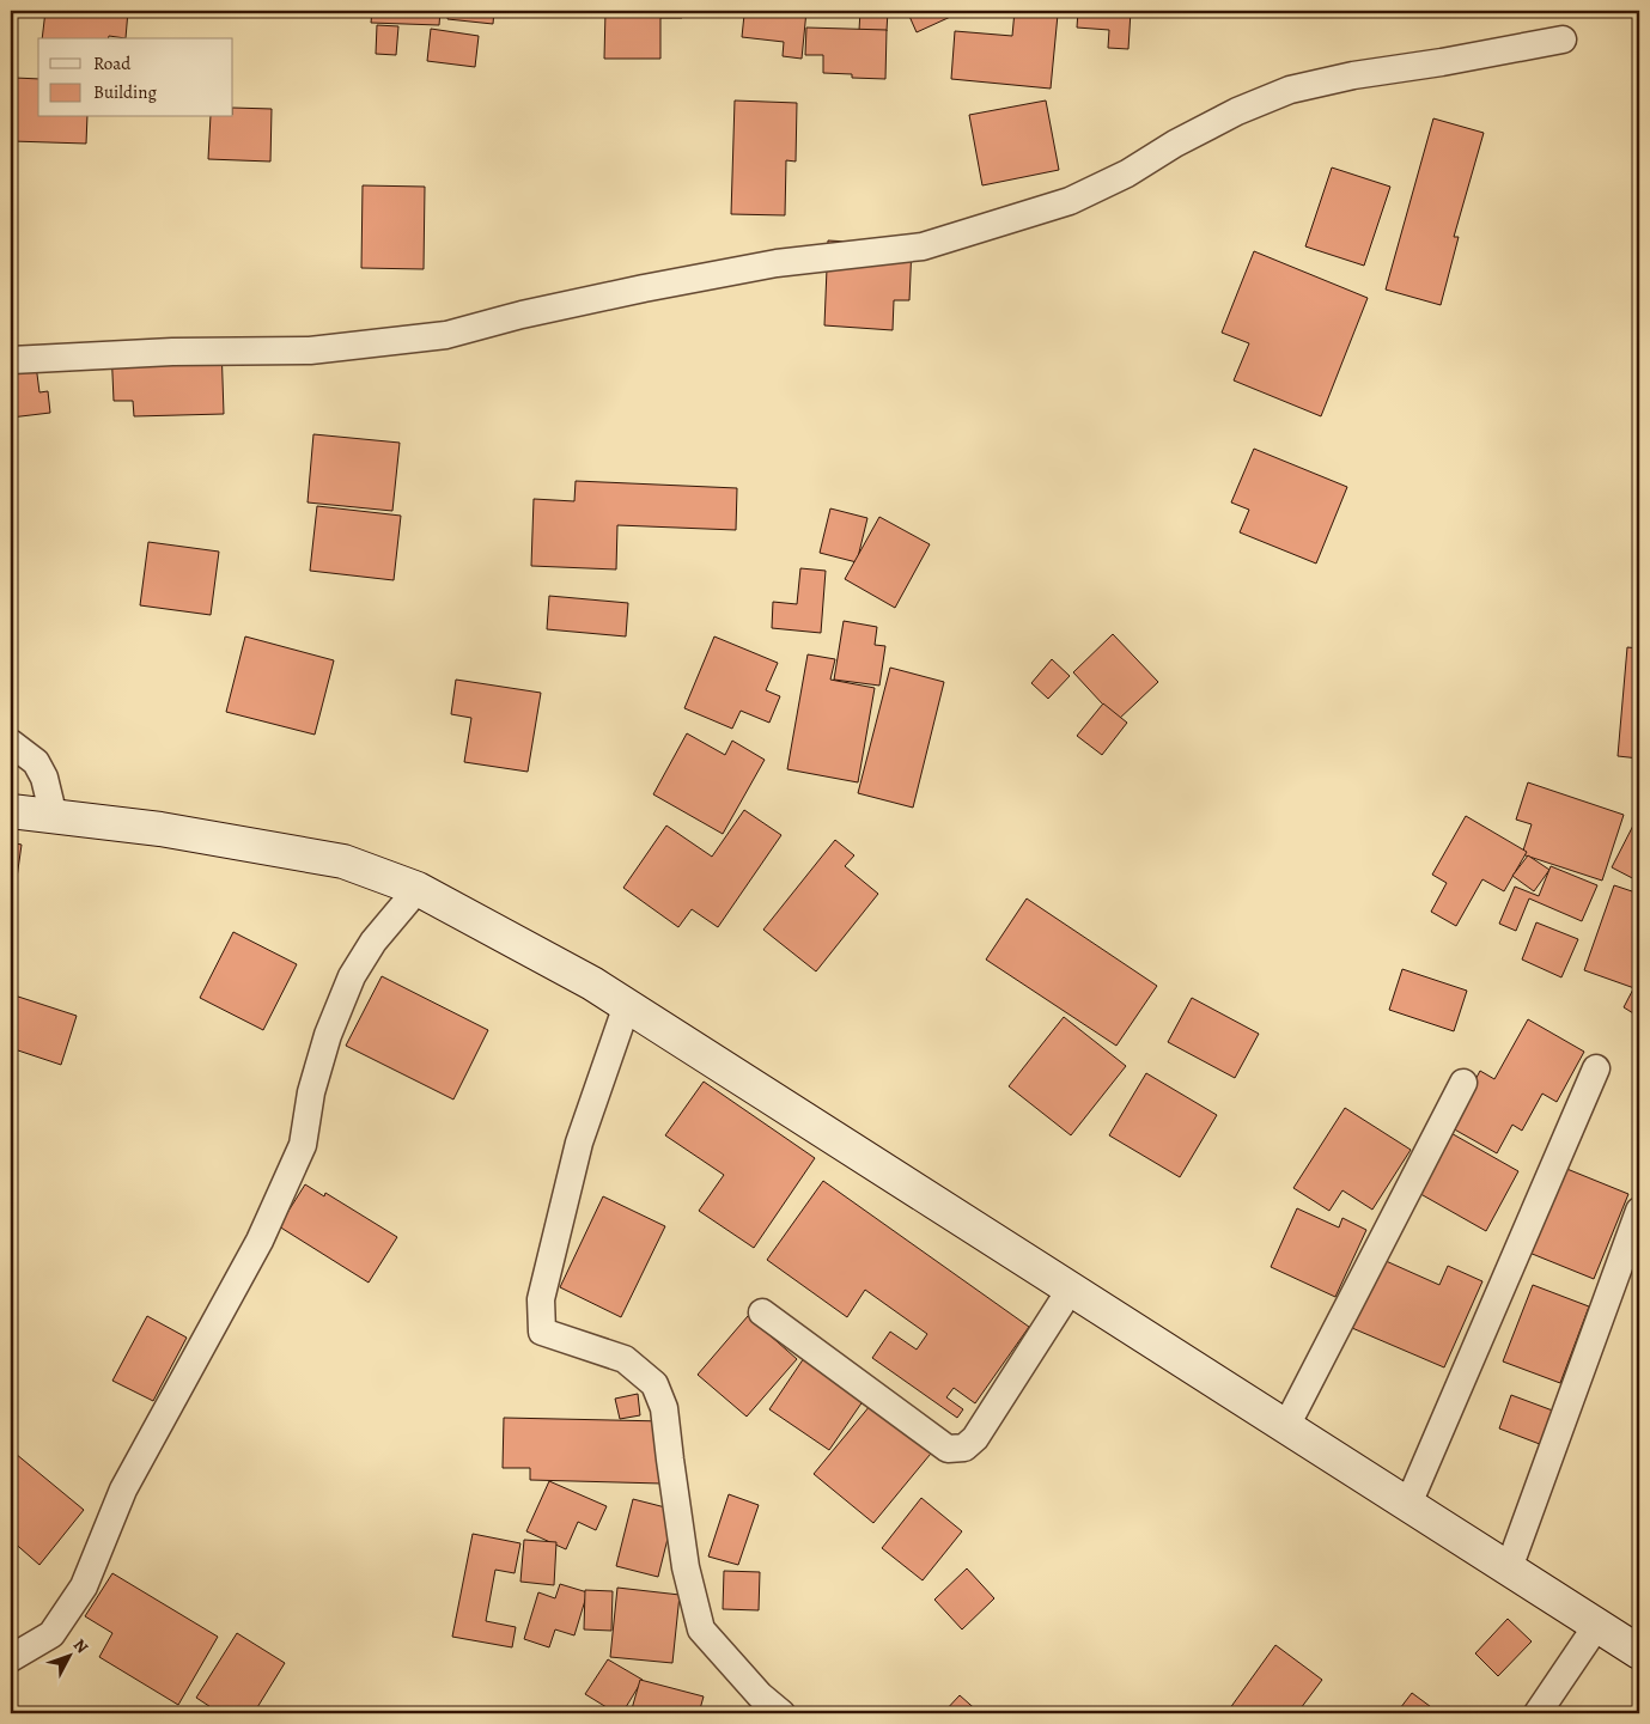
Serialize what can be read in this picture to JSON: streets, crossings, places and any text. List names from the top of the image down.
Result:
{
  "legend": ["Road", "Building"],
  "north": "top right"
}
